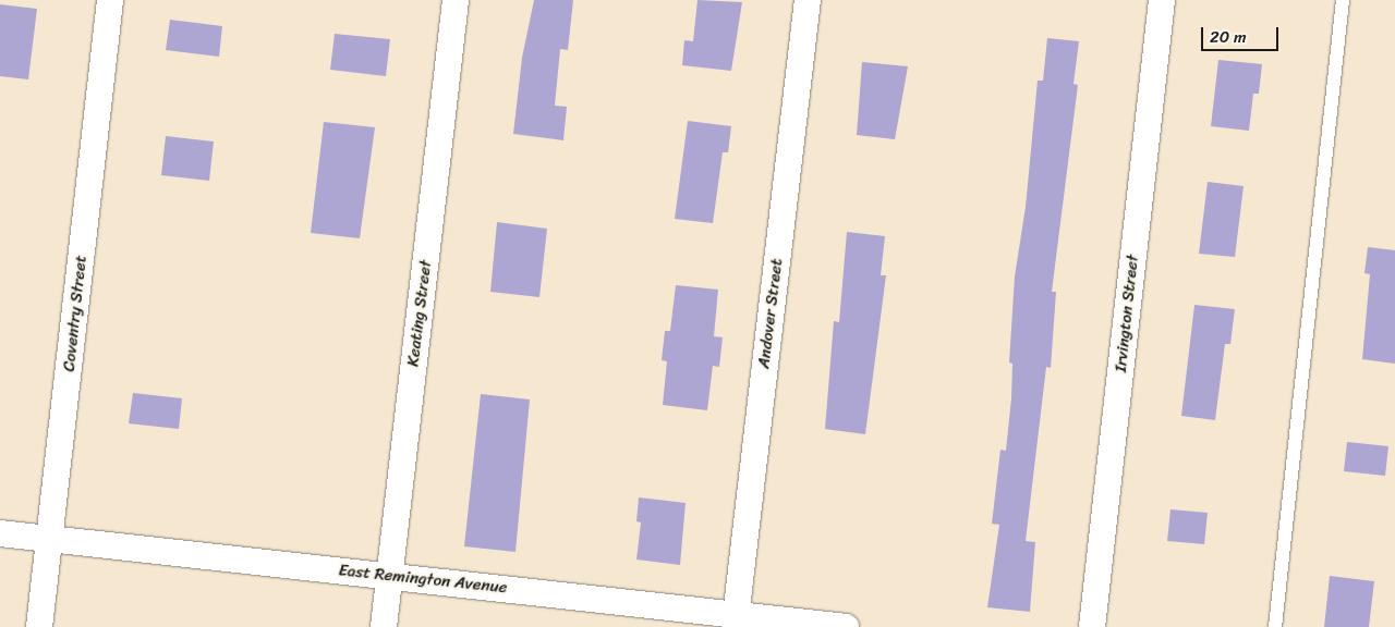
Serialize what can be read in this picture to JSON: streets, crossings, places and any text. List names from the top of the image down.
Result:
{
  "streets": {
    "street": [
      "Coventry Street",
      "Keating Street",
      "Andover Street",
      "Irvington Street",
      "East Remington Avenue"
    ]
  },
  "crossings": [
    ["Coventry Street", "East Remington Avenue"],
    ["Keating Street", "East Remington Avenue"],
    ["Andover Street", "East Remington Avenue"]
  ],
  "scale_bar": "20 m"
}
